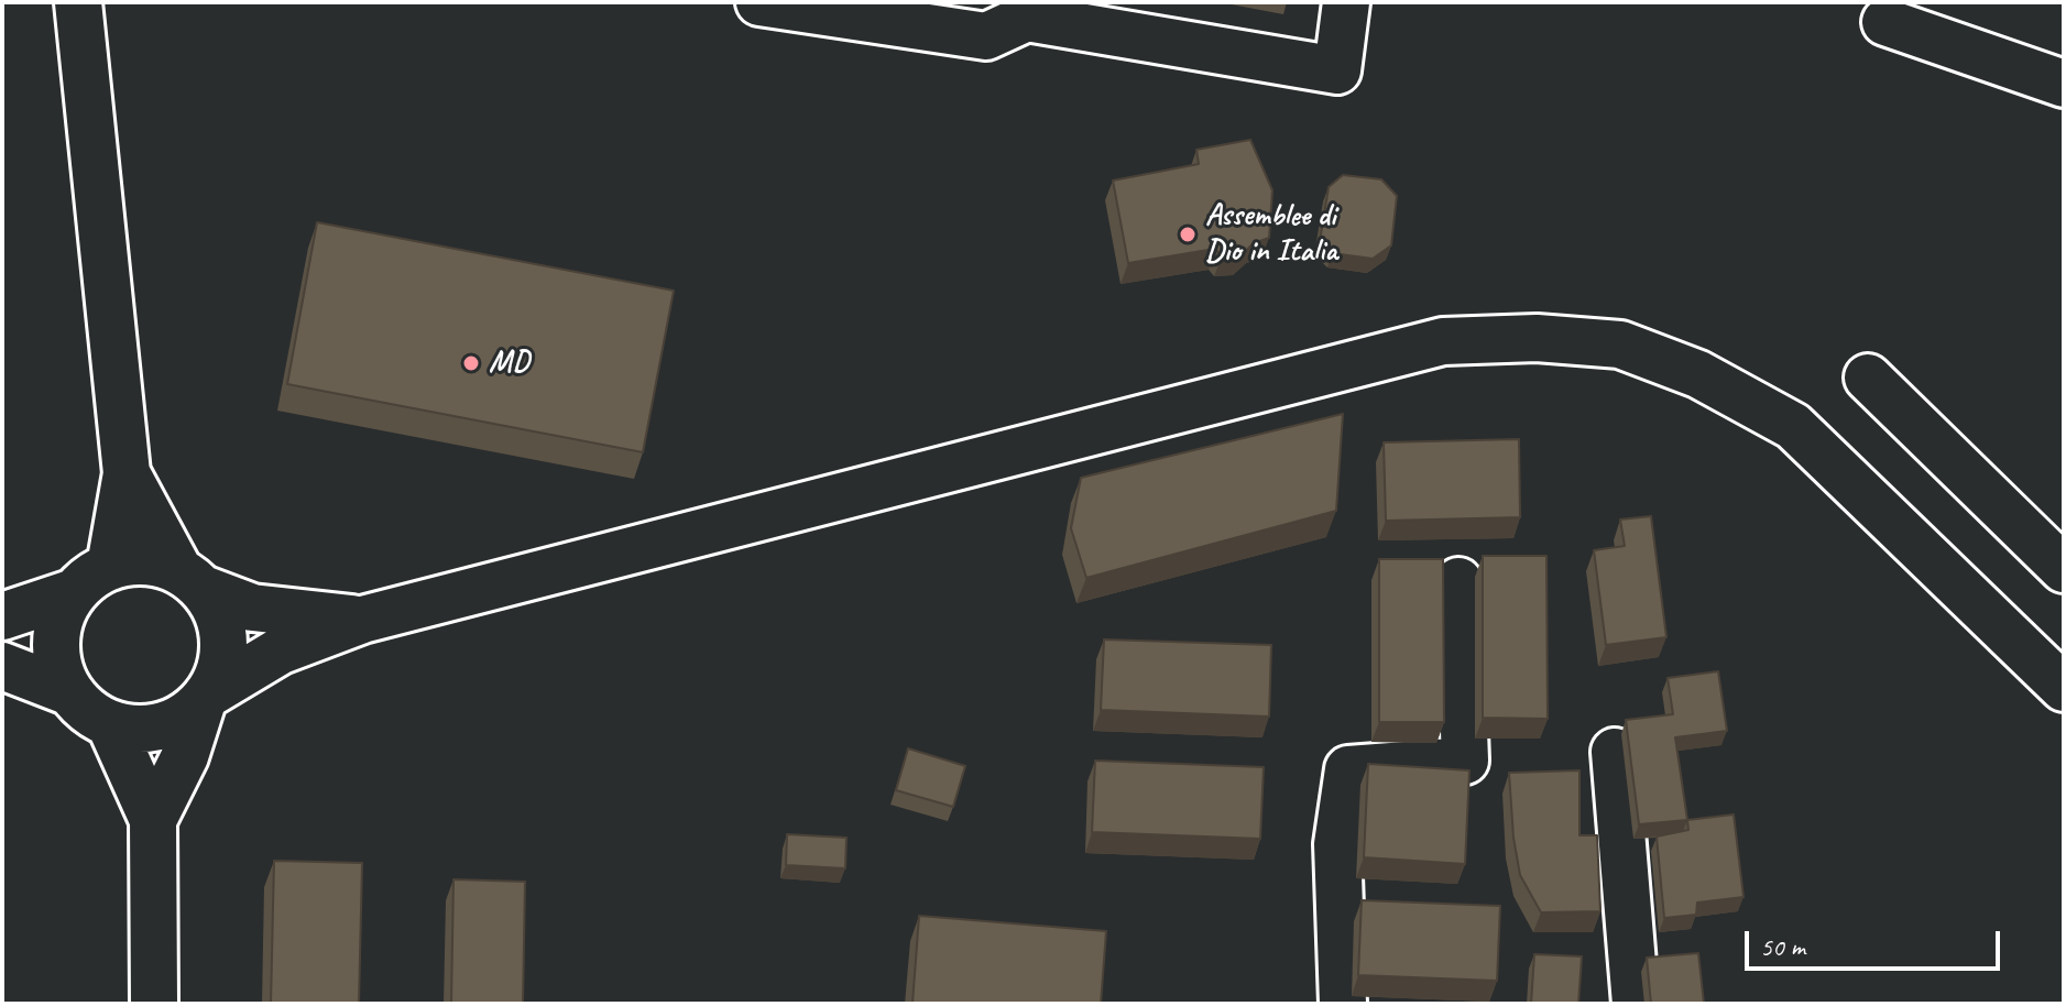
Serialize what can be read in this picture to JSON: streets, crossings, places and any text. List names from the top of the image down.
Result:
{
  "places": ["Assemblee di Dio in Italia", "MD"],
  "scale_bar": "50 m"
}
